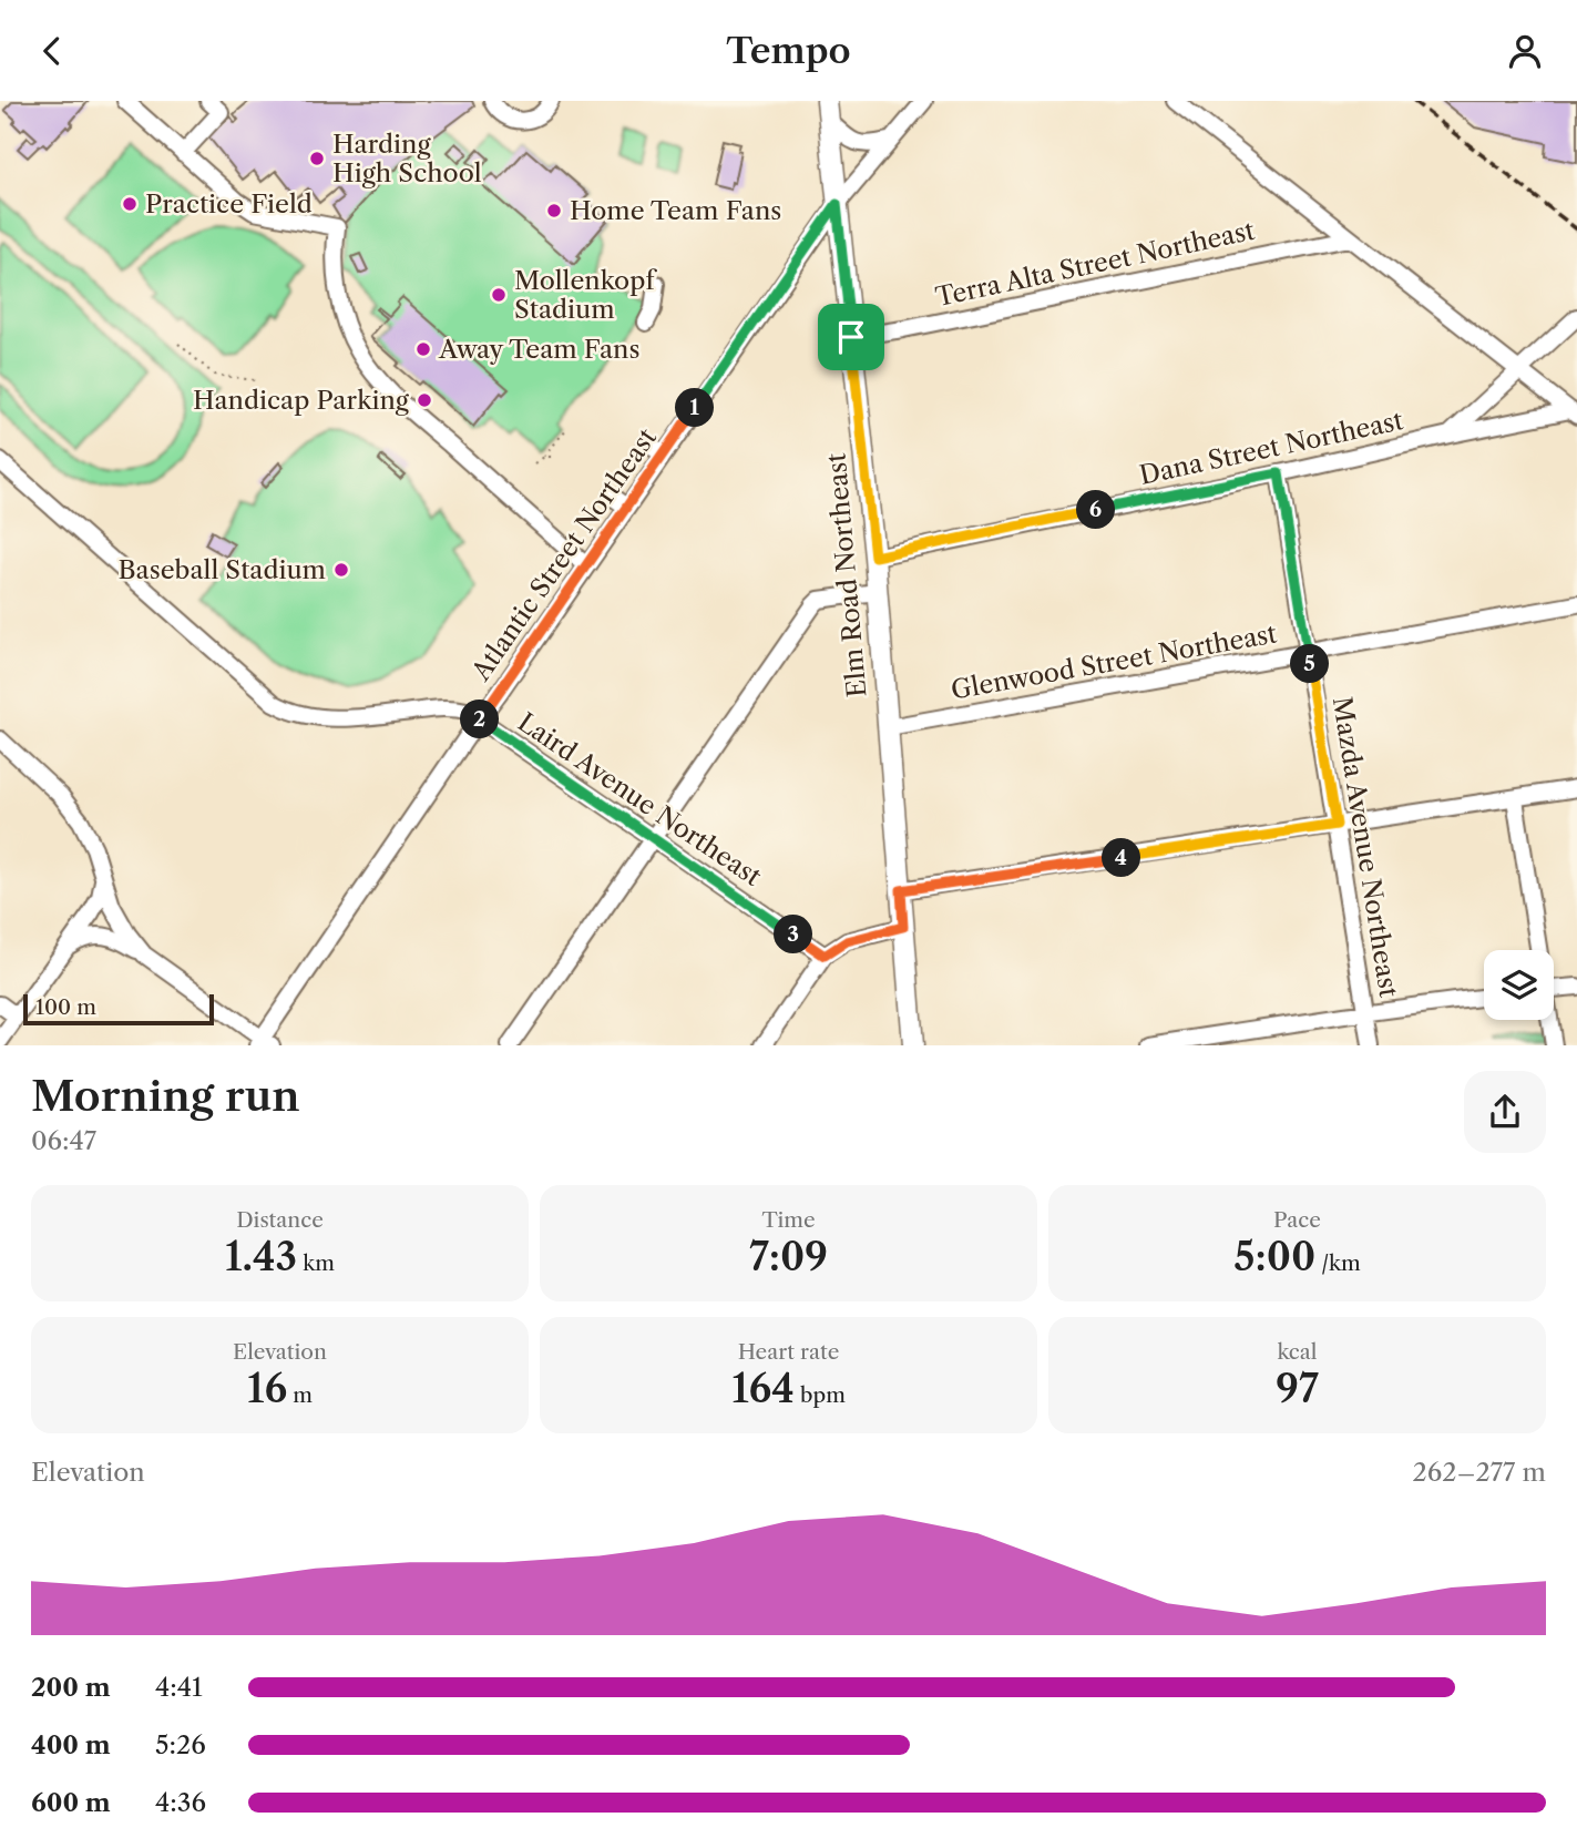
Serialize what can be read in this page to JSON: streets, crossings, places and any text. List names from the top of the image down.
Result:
{
  "streets": {
    "main road": ["Elm Road Northeast"],
    "street": [
      "Terra Alta Street Northeast",
      "Dana Street Northeast",
      "Atlantic Street Northeast",
      "Glenwood Street Northeast",
      "Laird Avenue Northeast",
      "Mazda Avenue Northeast"
    ]
  },
  "crossings": [
    ["Terra Alta Street Northeast", "Elm Road Northeast"],
    ["Dana Street Northeast", "Elm Road Northeast"],
    ["Dana Street Northeast", "Mazda Avenue Northeast"],
    ["Atlantic Street Northeast", "Elm Road Northeast"],
    ["Atlantic Street Northeast", "Laird Avenue Northeast"],
    ["Elm Road Northeast", "Glenwood Street Northeast"],
    ["Glenwood Street Northeast", "Mazda Avenue Northeast"]
  ],
  "places": [
    "Harding High School",
    "Practice Field",
    "Home Team Fans",
    "Mollenkopf Stadium",
    "Away Team Fans",
    "Handicap Parking",
    "Baseball Stadium"
  ],
  "scale_bar": "100 m",
  "page": {
    "header": "Tempo",
    "pins": [
      "1",
      "6",
      "5",
      "2",
      "4",
      "3"
    ],
    "scale": "100 m",
    "heading": ["Morning run", "06:47"],
    "stats": [
      ["Distance", "1.43 km"],
      ["Time", "7:09"],
      ["Pace", "5:00 /km"],
      ["Elevation", "16 m"],
      ["Heart rate", "164 bpm"],
      ["kcal", "97"]
    ],
    "chart": ["Elevation", "262–277 m"],
    "list": [
      {
        "name": "200 m",
        "note": "4:41"
      },
      {
        "name": "400 m",
        "note": "5:26"
      },
      {
        "name": "600 m",
        "note": "4:36"
      }
    ]
  }
}
